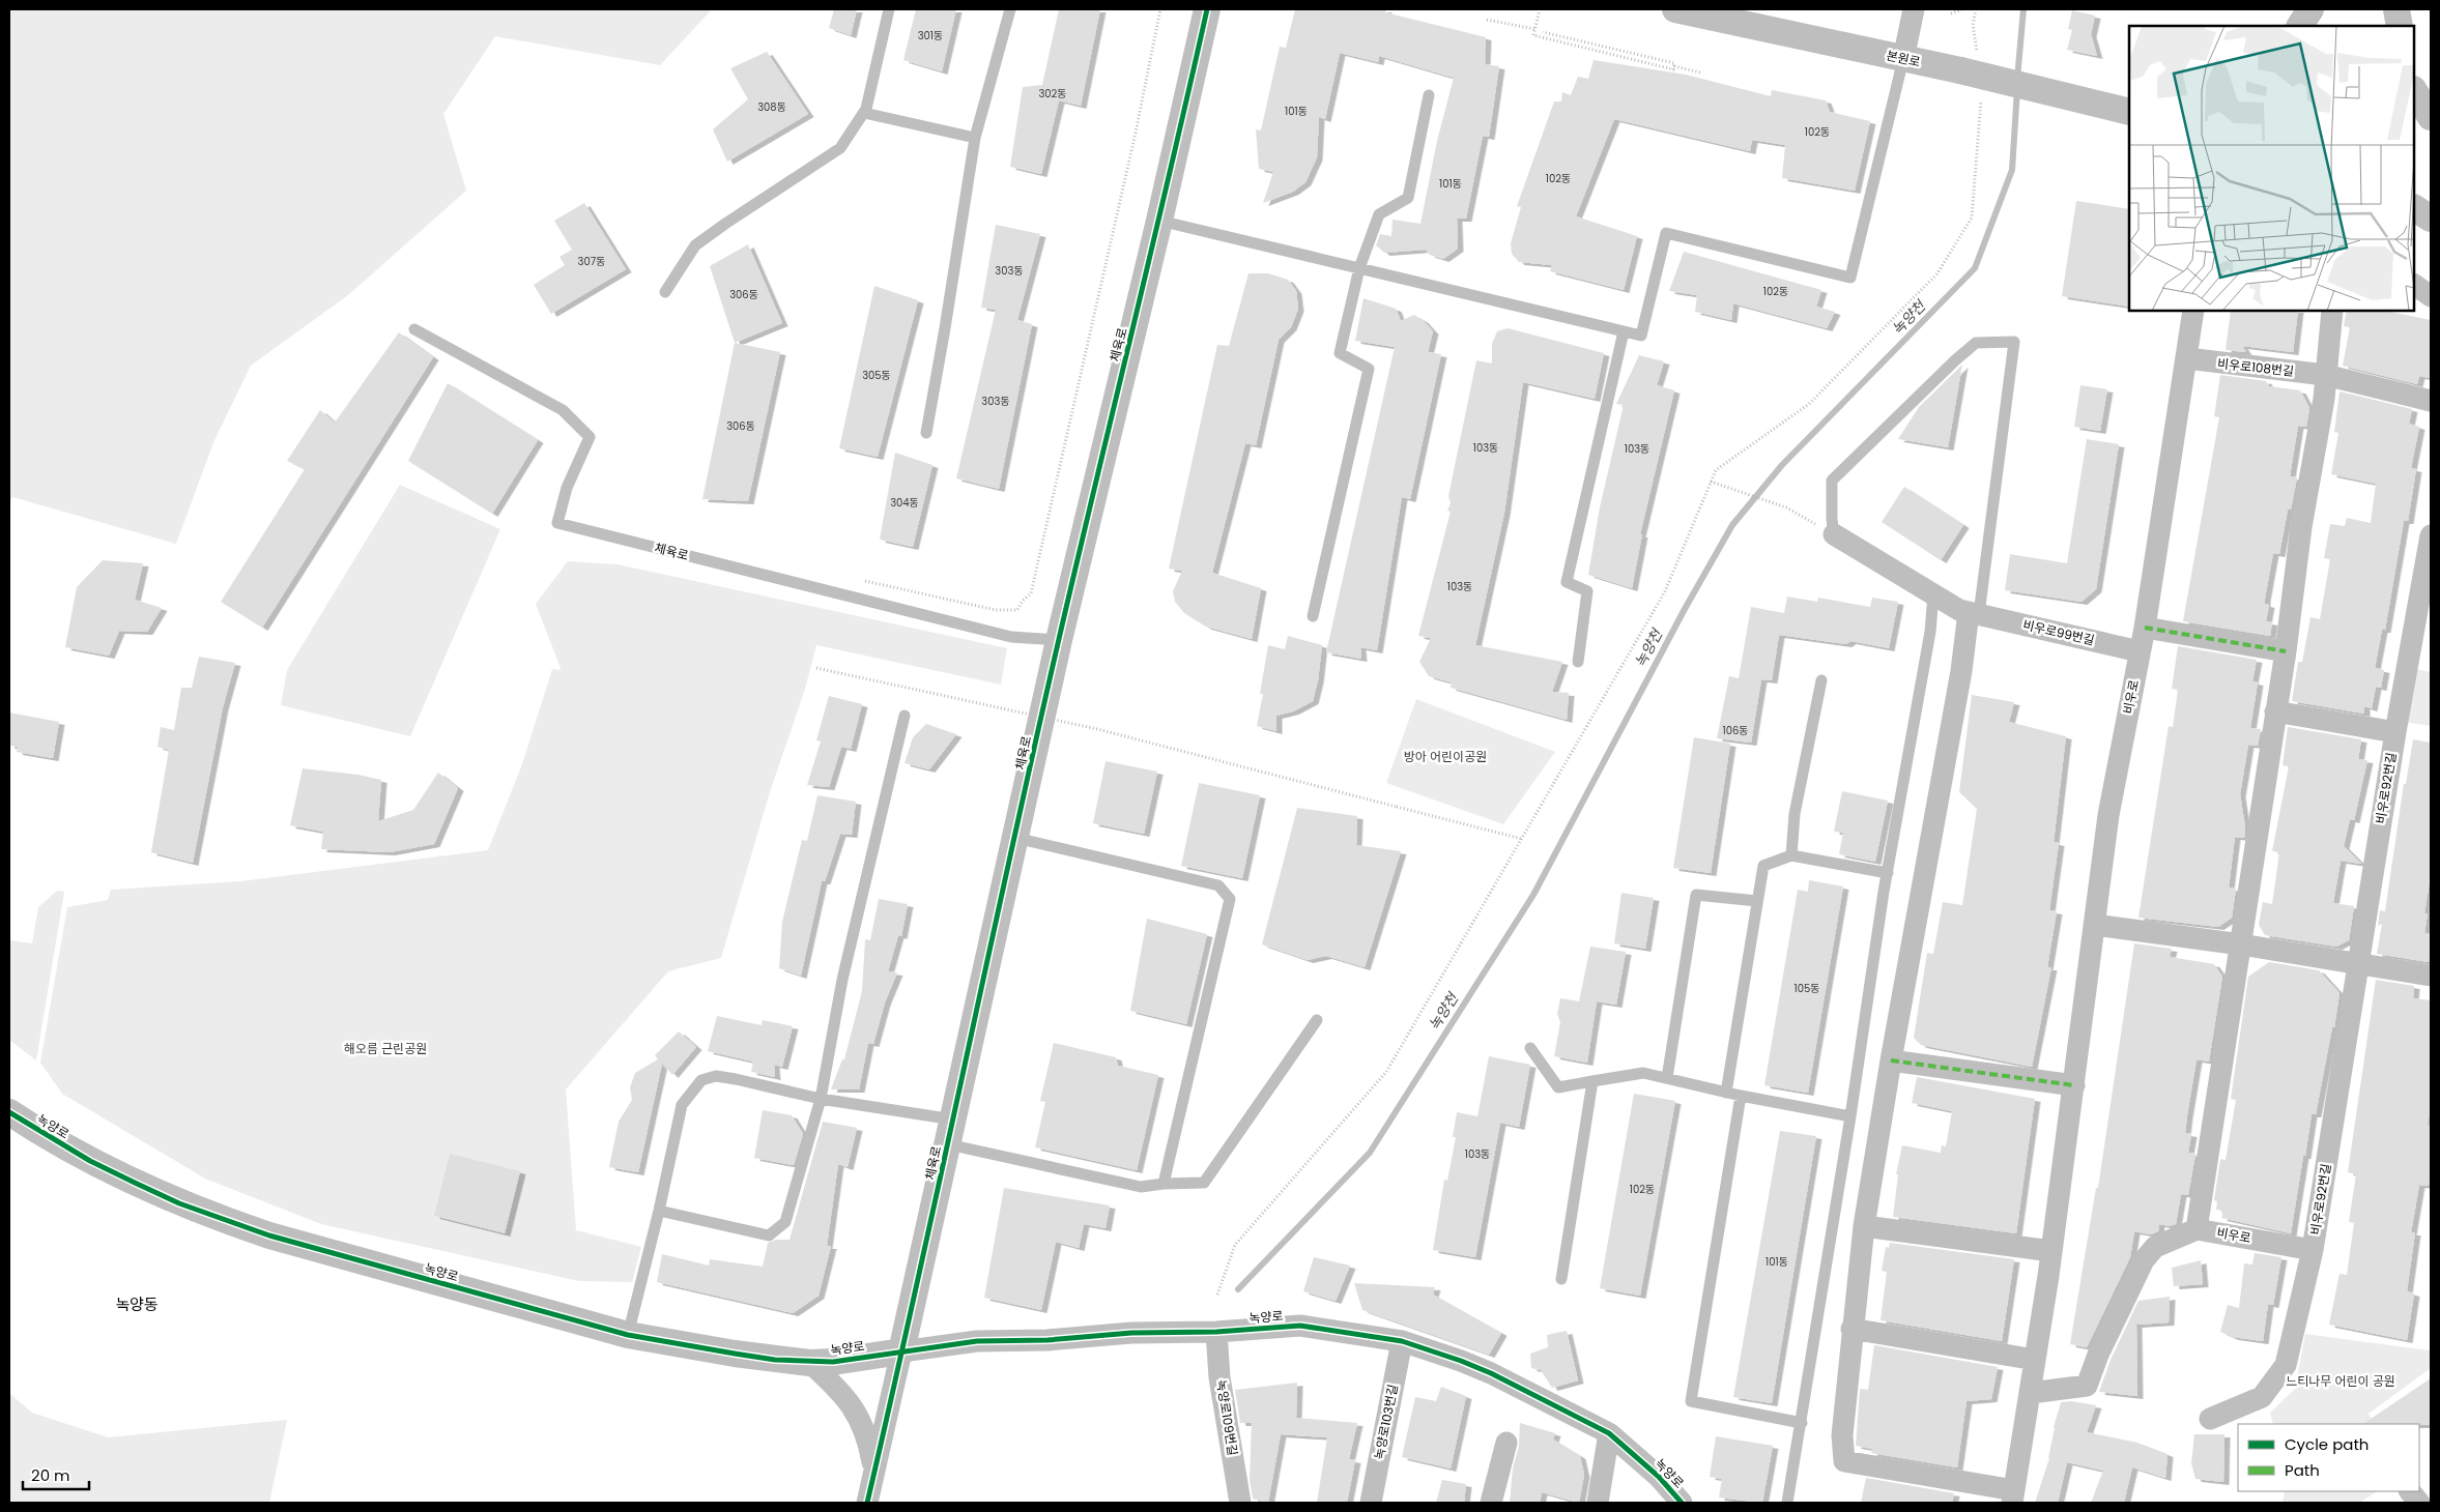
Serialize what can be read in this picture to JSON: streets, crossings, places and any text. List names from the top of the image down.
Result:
{
  "streets": {
    "street": [
      "본원로",
      "체육로",
      "비우로108번길",
      "비우로99번길",
      "비우로",
      "비우로92번길",
      "녹양로",
      "녹양로109번길",
      "녹양로103번길"
    ]
  },
  "crossings": [
    ["체육로", "녹양로"],
    ["비우로108번길", "비우로"],
    ["비우로99번길", "비우로"],
    ["비우로", "비우로92번길"],
    ["녹양로", "녹양로109번길"],
    ["녹양로", "녹양로103번길"]
  ],
  "districts": ["녹양동"],
  "water": ["녹양천"],
  "parks": ["방아 어린이공원", "해오름 근린공원", "느티나무 어린이 공원"],
  "house_numbers": [
    "301동",
    "302동",
    "308동",
    "101동",
    "102동",
    "102동",
    "101동",
    "307동",
    "303동",
    "102동",
    "306동",
    "305동",
    "303동",
    "306동",
    "103동",
    "103동",
    "304동",
    "103동",
    "106동",
    "105동",
    "103동",
    "102동",
    "101동"
  ],
  "legend": ["Cycle path", "Path"],
  "scale_bar": "20 m"
}
